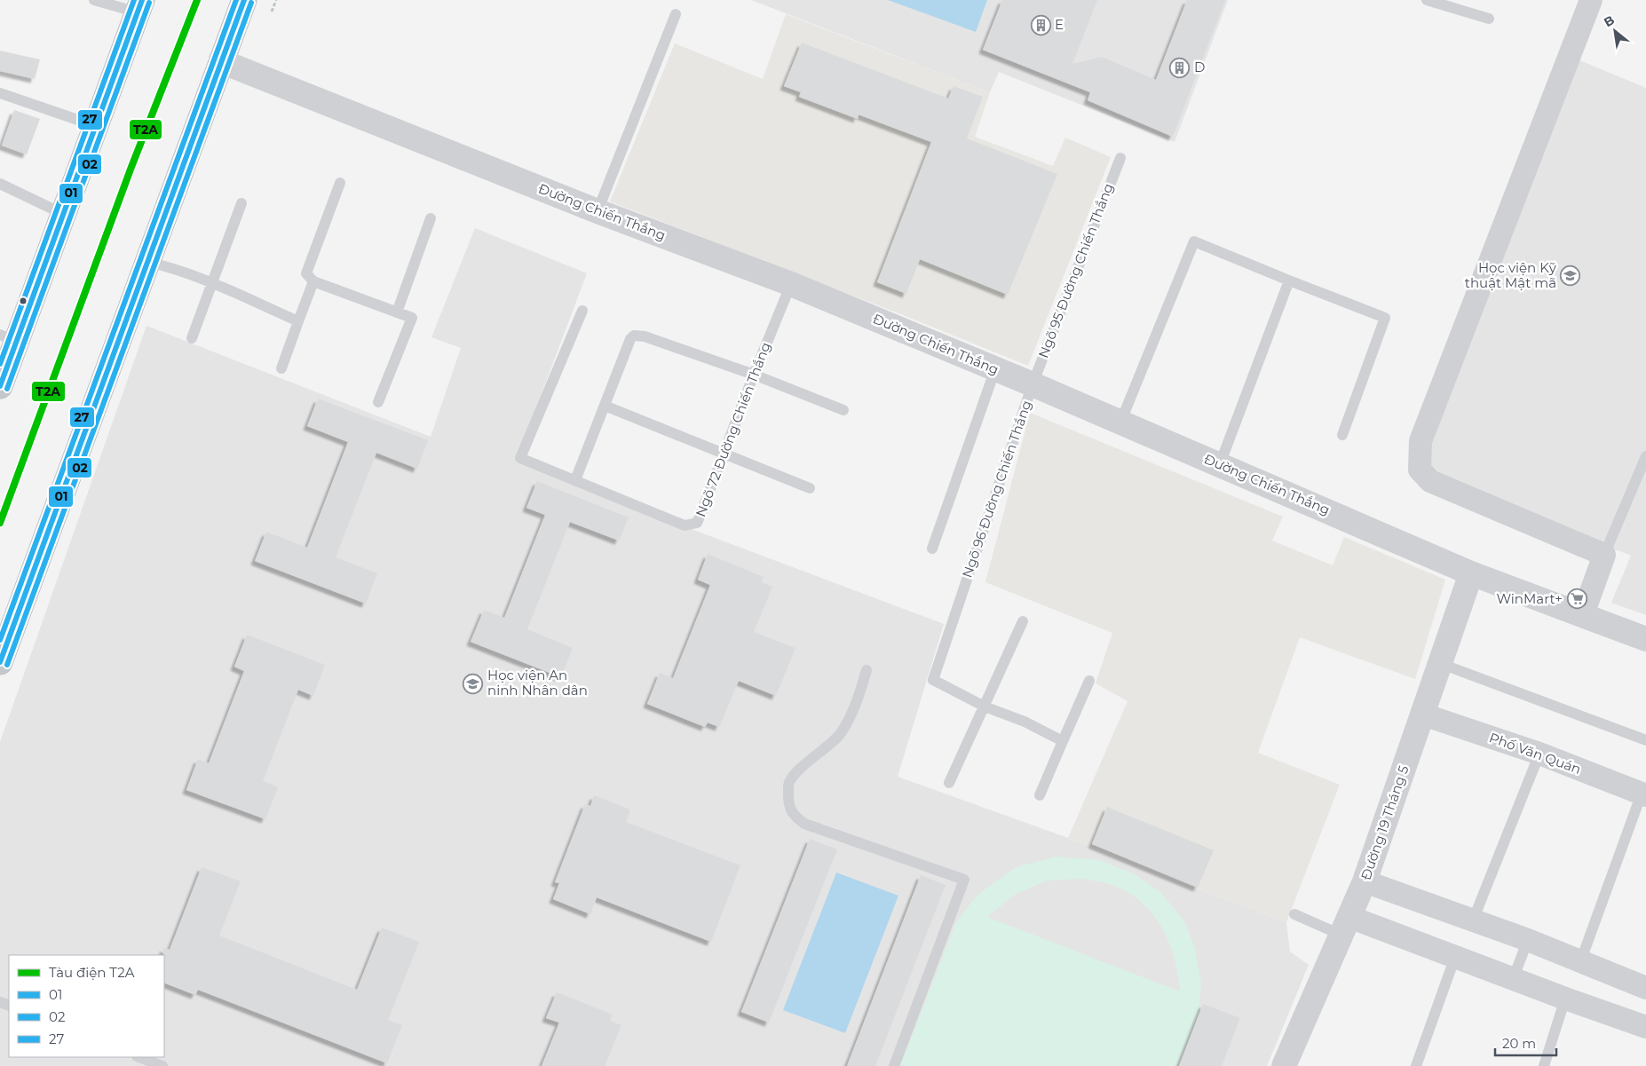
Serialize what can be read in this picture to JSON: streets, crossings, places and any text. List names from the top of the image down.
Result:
{
  "streets": {
    "street": ["Đường Chiến Thắng", "Phố Văn Quán", "Đường 19 Tháng 5"],
    "lane": ["Ngõ 95 Đường Chiến Thắng", "Ngõ 72 Đường Chiến Thắng", "Ngõ 96 Đường Chiến Thắng"]
  },
  "crossings": [
    ["Đường Chiến Thắng", "Ngõ 95 Đường Chiến Thắng"],
    ["Đường Chiến Thắng", "Ngõ 72 Đường Chiến Thắng"],
    ["Đường Chiến Thắng", "Ngõ 96 Đường Chiến Thắng"],
    ["Đường Chiến Thắng", "Đường 19 Tháng 5"],
    ["Ngõ 95 Đường Chiến Thắng", "Ngõ 96 Đường Chiến Thắng"],
    ["Phố Văn Quán", "Đường 19 Tháng 5"]
  ],
  "places": {
    "building": ["E", "D"],
    "school or university": ["Học viện Kỹ thuật Mật mã", "Học viện An ninh Nhân dân"],
    "supermarket": ["WinMart+"]
  },
  "lines": [
    "metro line T2A",
    "transit line 01",
    "transit line 27",
    "transit line 02"
  ],
  "legend": [
    "Tàu điện T2A",
    "01",
    "02",
    "27"
  ],
  "scale_bar": "20 m",
  "north": "top left"
}
